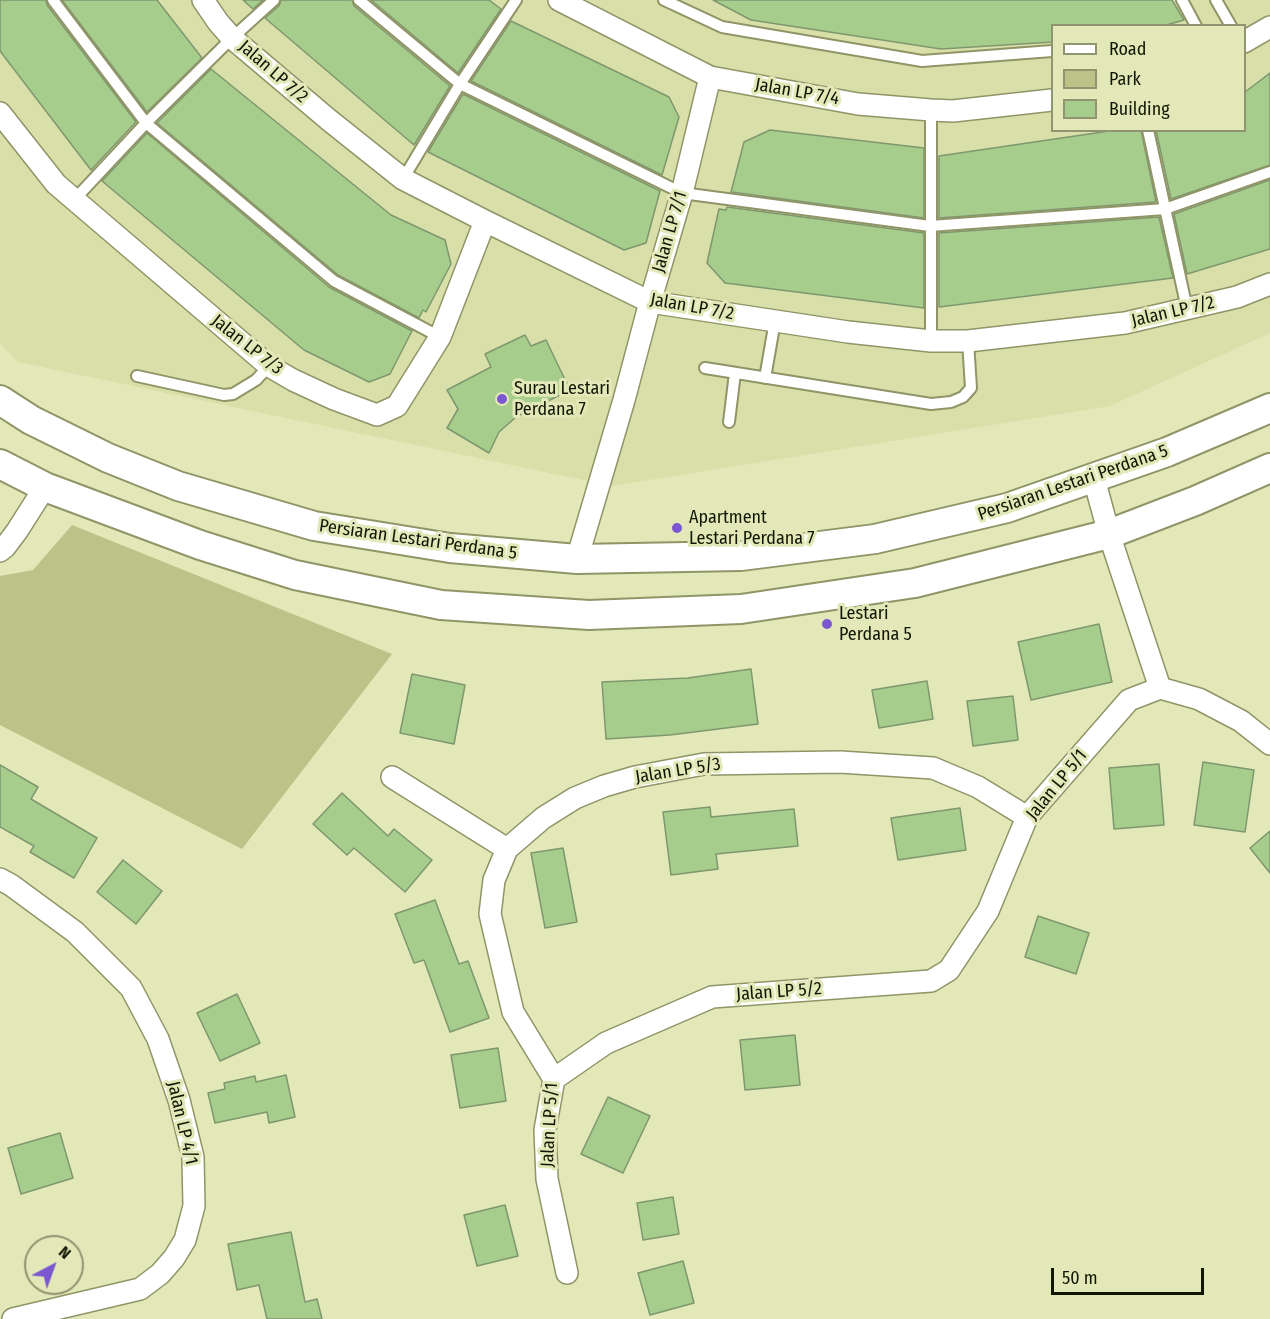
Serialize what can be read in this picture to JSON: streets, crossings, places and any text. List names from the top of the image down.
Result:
{
  "streets": {
    "main road": ["Persiaran Lestari Perdana 5"],
    "street": [
      "Jalan LP 7/2",
      "Jalan LP 7/4",
      "Jalan LP 7/1",
      "Jalan LP 7/3",
      "Jalan LP 5/3",
      "Jalan LP 5/1",
      "Jalan LP 5/2",
      "Jalan LP 4/1"
    ]
  },
  "crossings": [
    ["Jalan LP 7/2", "Jalan LP 7/1"],
    ["Jalan LP 7/2", "Jalan LP 7/3"],
    ["Jalan LP 7/4", "Jalan LP 7/1"],
    ["Jalan LP 7/1", "Persiaran Lestari Perdana 5"],
    ["Jalan LP 5/3", "Jalan LP 5/1"],
    ["Jalan LP 5/1", "Jalan LP 5/2"]
  ],
  "places": ["Surau Lestari Perdana 7", "Apartment Lestari Perdana 7", "Lestari Perdana 5"],
  "legend": ["Road", "Park", "Building"],
  "scale_bar": "50 m",
  "north": "top right"
}
